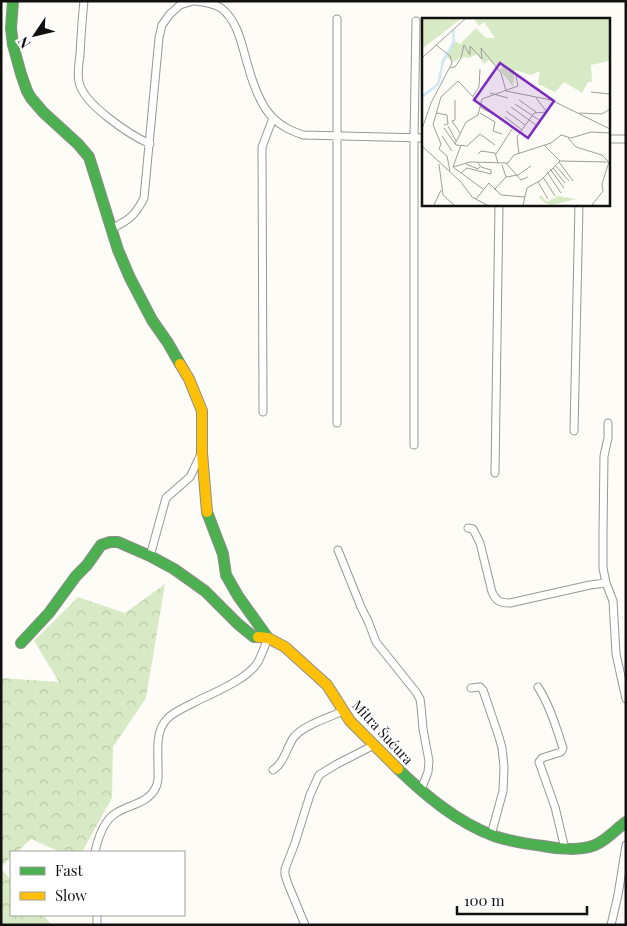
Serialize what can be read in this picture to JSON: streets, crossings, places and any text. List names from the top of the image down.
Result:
{
  "streets": {
    "street": ["Mitra Šućura"]
  },
  "legend": ["Fast", "Slow"],
  "scale_bar": "100 m",
  "north": "bottom left"
}
